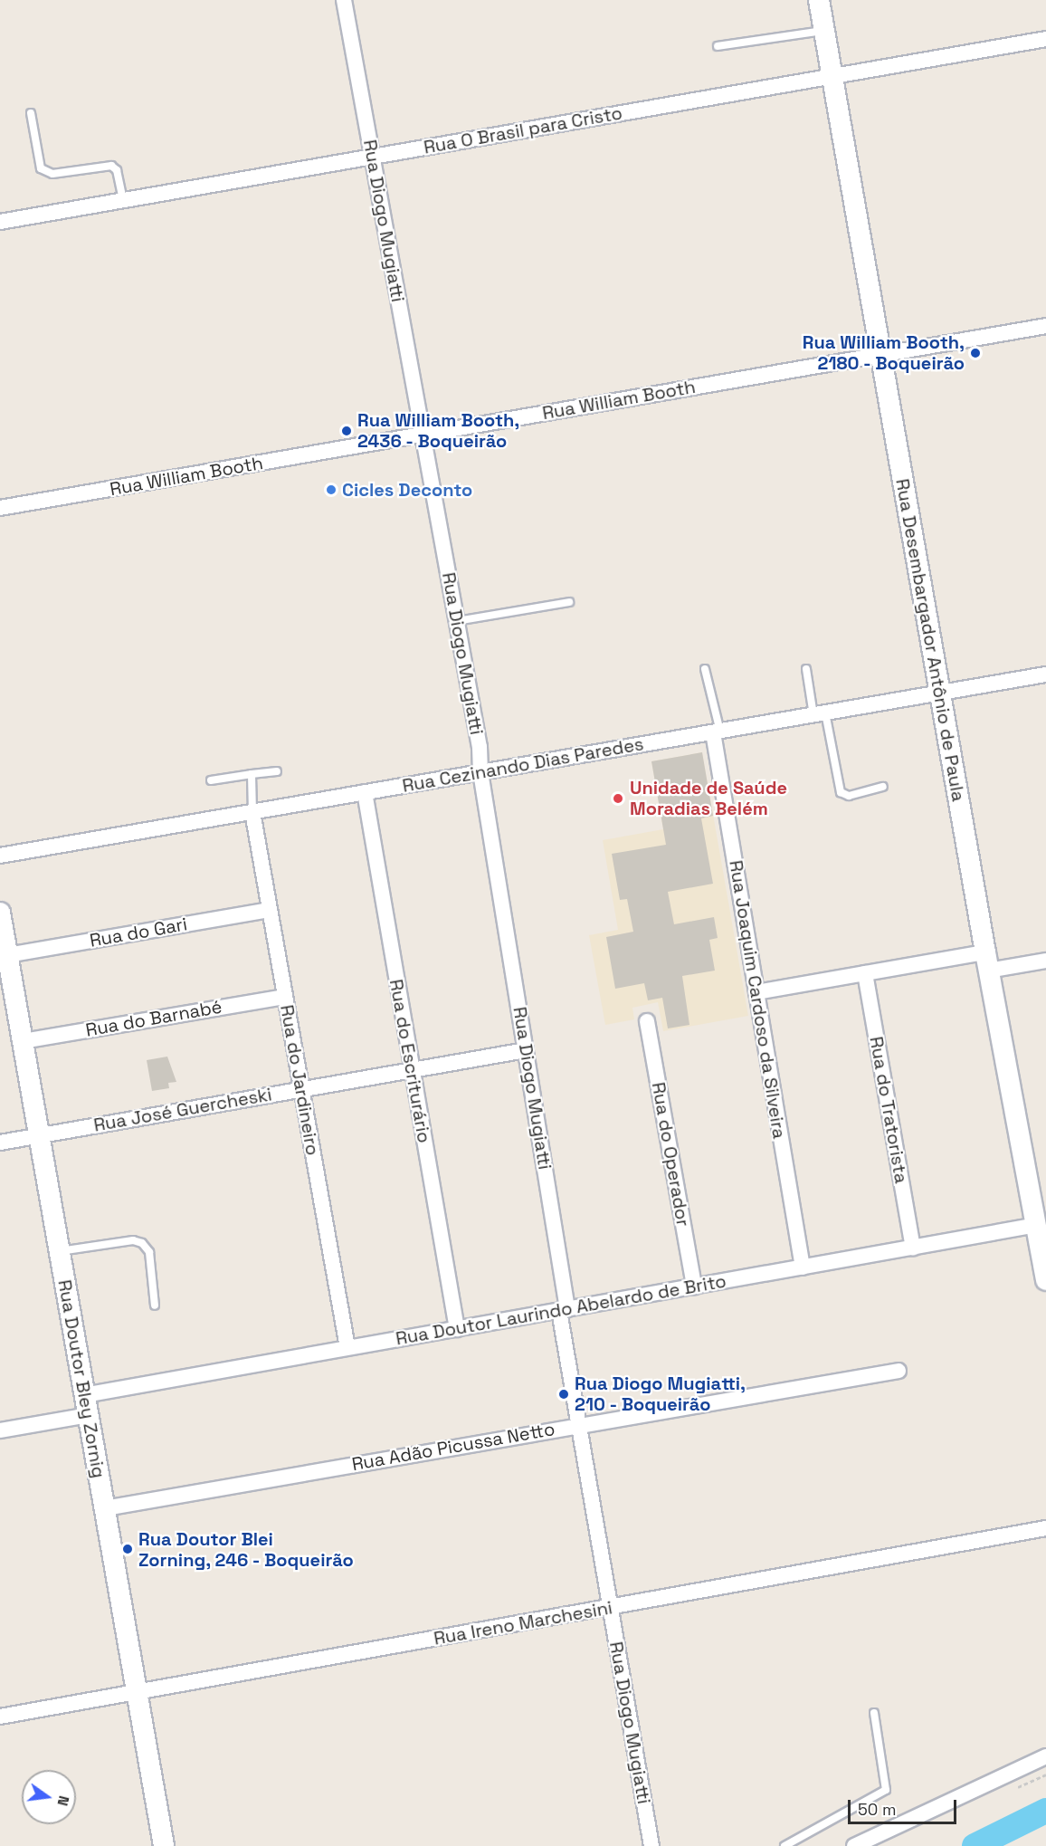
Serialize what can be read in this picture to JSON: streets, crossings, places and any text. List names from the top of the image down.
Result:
{
  "streets": {
    "main road": ["Rua Desembargador Antônio de Paula", "Rua Doutor Bley Zornig"],
    "street": [
      "Rua O Brasil para Cristo",
      "Rua Diogo Mugiatti",
      "Rua William Booth",
      "Rua Cezinando Dias Paredes",
      "Rua do Gari",
      "Rua Joaquim Cardoso da Silveira",
      "Rua do Barnabé",
      "Rua do Escriturário",
      "Rua do Jardineiro",
      "Rua José Guercheski",
      "Rua do Tratorista",
      "Rua do Operador",
      "Rua Doutor Laurindo Abelardo de Brito",
      "Rua Adão Picussa Netto",
      "Rua Ireno Marchesini"
    ]
  },
  "crossings": [
    ["Rua O Brasil para Cristo", "Rua Diogo Mugiatti"],
    ["Rua O Brasil para Cristo", "Rua Desembargador Antônio de Paula"],
    ["Rua Diogo Mugiatti", "Rua William Booth"],
    ["Rua Diogo Mugiatti", "Rua Cezinando Dias Paredes"],
    ["Rua Diogo Mugiatti", "Rua José Guercheski"],
    ["Rua Diogo Mugiatti", "Rua Doutor Laurindo Abelardo de Brito"],
    ["Rua Diogo Mugiatti", "Rua Adão Picussa Netto"],
    ["Rua Diogo Mugiatti", "Rua Ireno Marchesini"],
    ["Rua William Booth", "Rua Desembargador Antônio de Paula"],
    ["Rua Desembargador Antônio de Paula", "Rua Cezinando Dias Paredes"],
    ["Rua Desembargador Antônio de Paula", "Rua Doutor Laurindo Abelardo de Brito"],
    ["Rua Cezinando Dias Paredes", "Rua Joaquim Cardoso da Silveira"],
    ["Rua Cezinando Dias Paredes", "Rua do Escriturário"],
    ["Rua Cezinando Dias Paredes", "Rua do Jardineiro"],
    ["Rua do Gari", "Rua do Jardineiro"],
    ["Rua do Gari", "Rua Doutor Bley Zornig"],
    ["Rua Joaquim Cardoso da Silveira", "Rua Doutor Laurindo Abelardo de Brito"],
    ["Rua do Barnabé", "Rua do Jardineiro"],
    ["Rua do Barnabé", "Rua Doutor Bley Zornig"],
    ["Rua do Escriturário", "Rua José Guercheski"],
    ["Rua do Escriturário", "Rua Doutor Laurindo Abelardo de Brito"],
    ["Rua do Jardineiro", "Rua José Guercheski"],
    ["Rua do Jardineiro", "Rua Doutor Laurindo Abelardo de Brito"],
    ["Rua José Guercheski", "Rua Doutor Bley Zornig"],
    ["Rua do Tratorista", "Rua Doutor Laurindo Abelardo de Brito"],
    ["Rua do Operador", "Rua Doutor Laurindo Abelardo de Brito"],
    ["Rua Doutor Laurindo Abelardo de Brito", "Rua Doutor Bley Zornig"],
    ["Rua Doutor Bley Zornig", "Rua Adão Picussa Netto"],
    ["Rua Doutor Bley Zornig", "Rua Ireno Marchesini"]
  ],
  "places": [
    "Rua William Booth, 2180 - Boqueirão",
    "Rua William Booth, 2436 - Boqueirão",
    "Cicles Deconto",
    "Unidade de Saúde Moradias Belém",
    "Rua Diogo Mugiatti, 210 - Boqueirão",
    "Rua Doutor Blei Zorning, 246 - Boqueirão"
  ],
  "scale_bar": "50 m",
  "north": "right"
}
